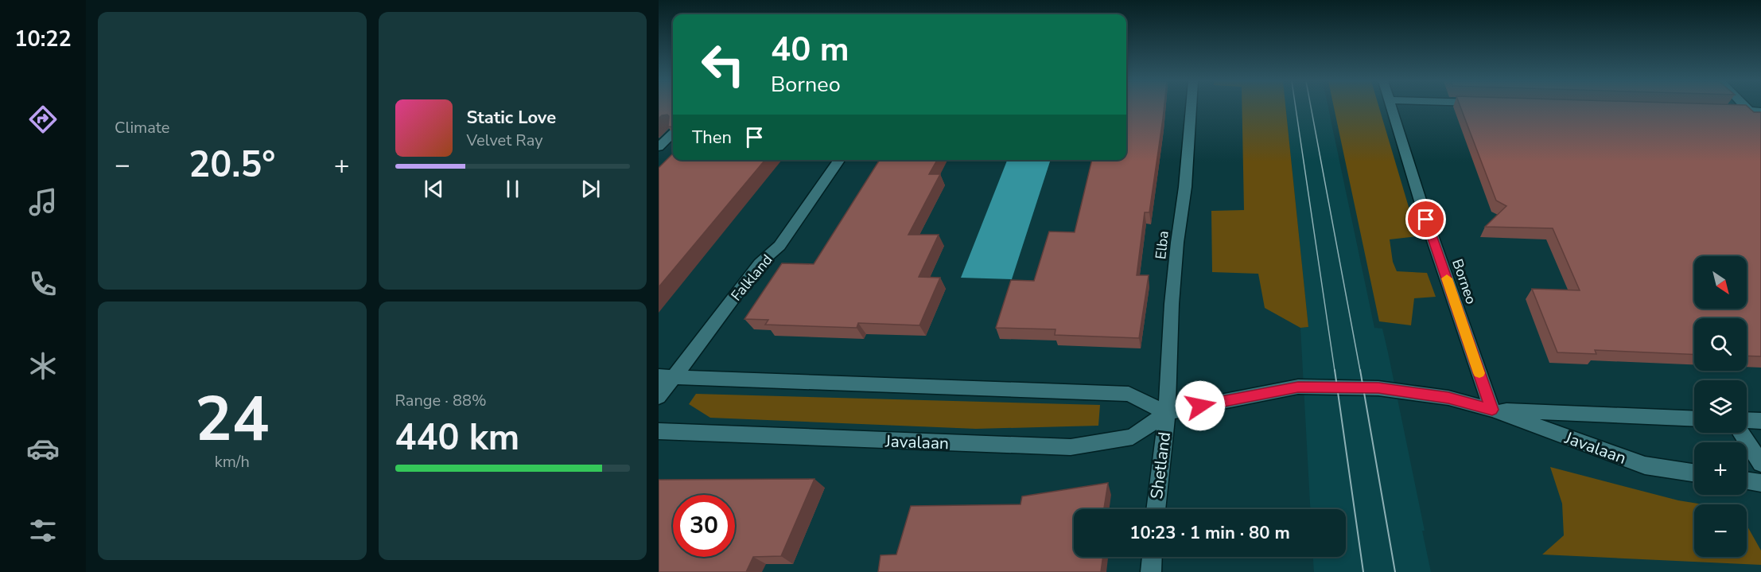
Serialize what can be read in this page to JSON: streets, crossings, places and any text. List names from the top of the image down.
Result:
{
  "streets": {
    "street": [
      "Elba",
      "Falkland",
      "Borneo",
      "Javalaan",
      "Shetland"
    ]
  },
  "crossings": [
    ["Elba", "Javalaan"],
    ["Elba", "Shetland"],
    ["Borneo", "Javalaan"],
    ["Javalaan", "Shetland"]
  ],
  "north": "bottom right",
  "page": {
    "tabs": "10:22",
    "tile": [
      "Climate",
      ["24", "km/h"],
      ["Range · 88%", "440 km"]
    ],
    "turn": ["40 m", "Borneo"],
    "song": ["Static Love", "Velvet Ray"],
    "then": "Then",
    "heat": ["−", "20.5°", "+"],
    "map_buttons": ["+", "−"],
    "limit": "30",
    "trip": "10:23 · 1 min · 80 m"
  }
}
